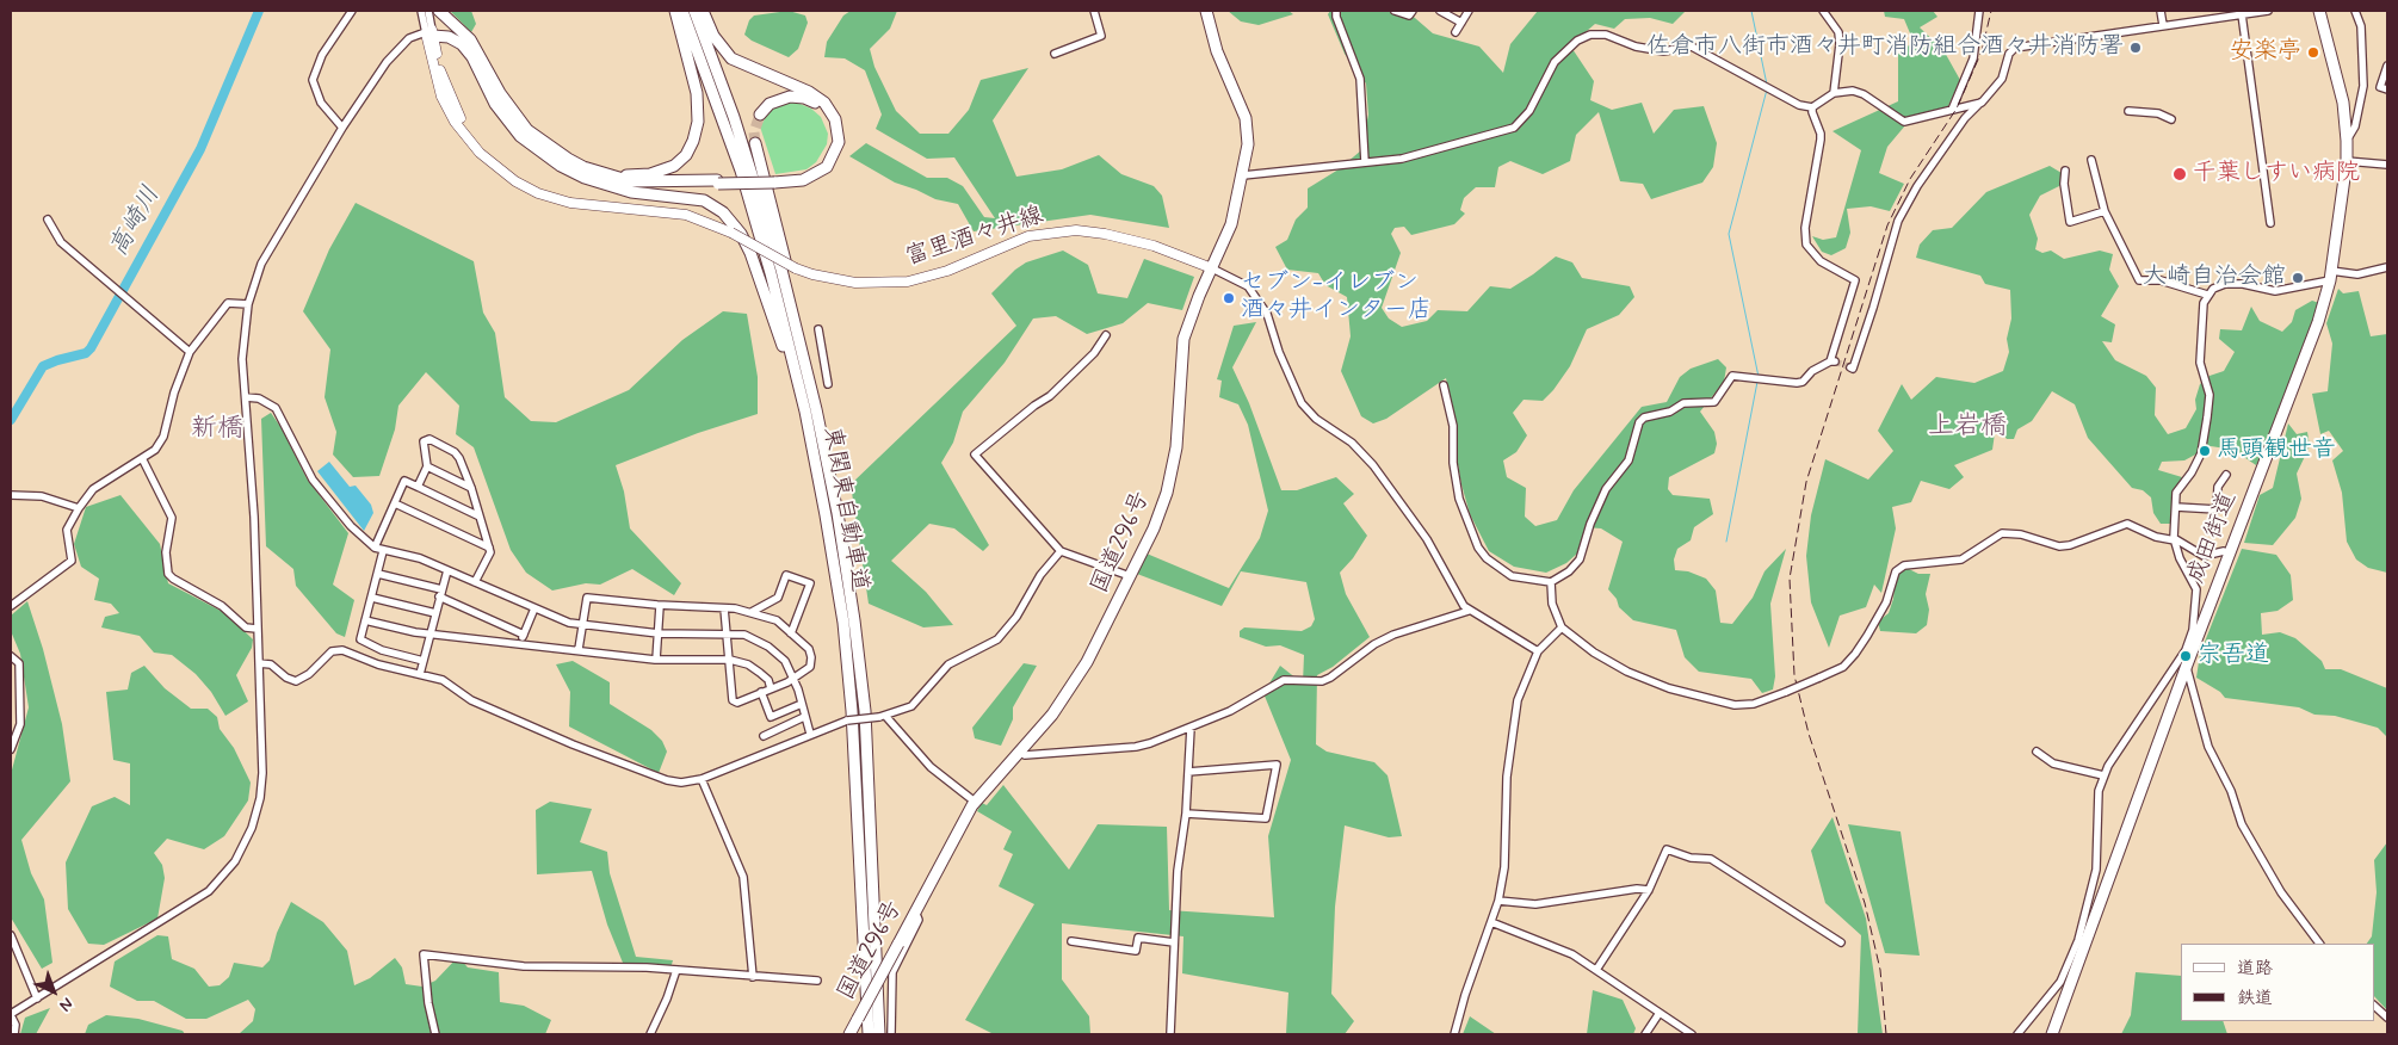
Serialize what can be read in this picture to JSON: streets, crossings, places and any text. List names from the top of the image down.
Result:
{
  "streets": {
    "highway": ["東関東自動車道", "成田街道", "国道296号"],
    "main road": ["富里酒々井線"]
  },
  "crossings": [
    ["富里酒々井線", "国道296号"]
  ],
  "districts": ["上岩橋", "新橋"],
  "water": ["高崎川"],
  "places": [
    "佐倉市八街市酒々井町消防組合酒々井消防署",
    "安楽亭",
    "千葉しすい病院",
    "大崎自治会館",
    "セブン-イレブン 酒々井インター店",
    "馬頭観世音",
    "宗吾道"
  ],
  "legend": ["道路", "鉄道"],
  "north": "bottom right"
}
